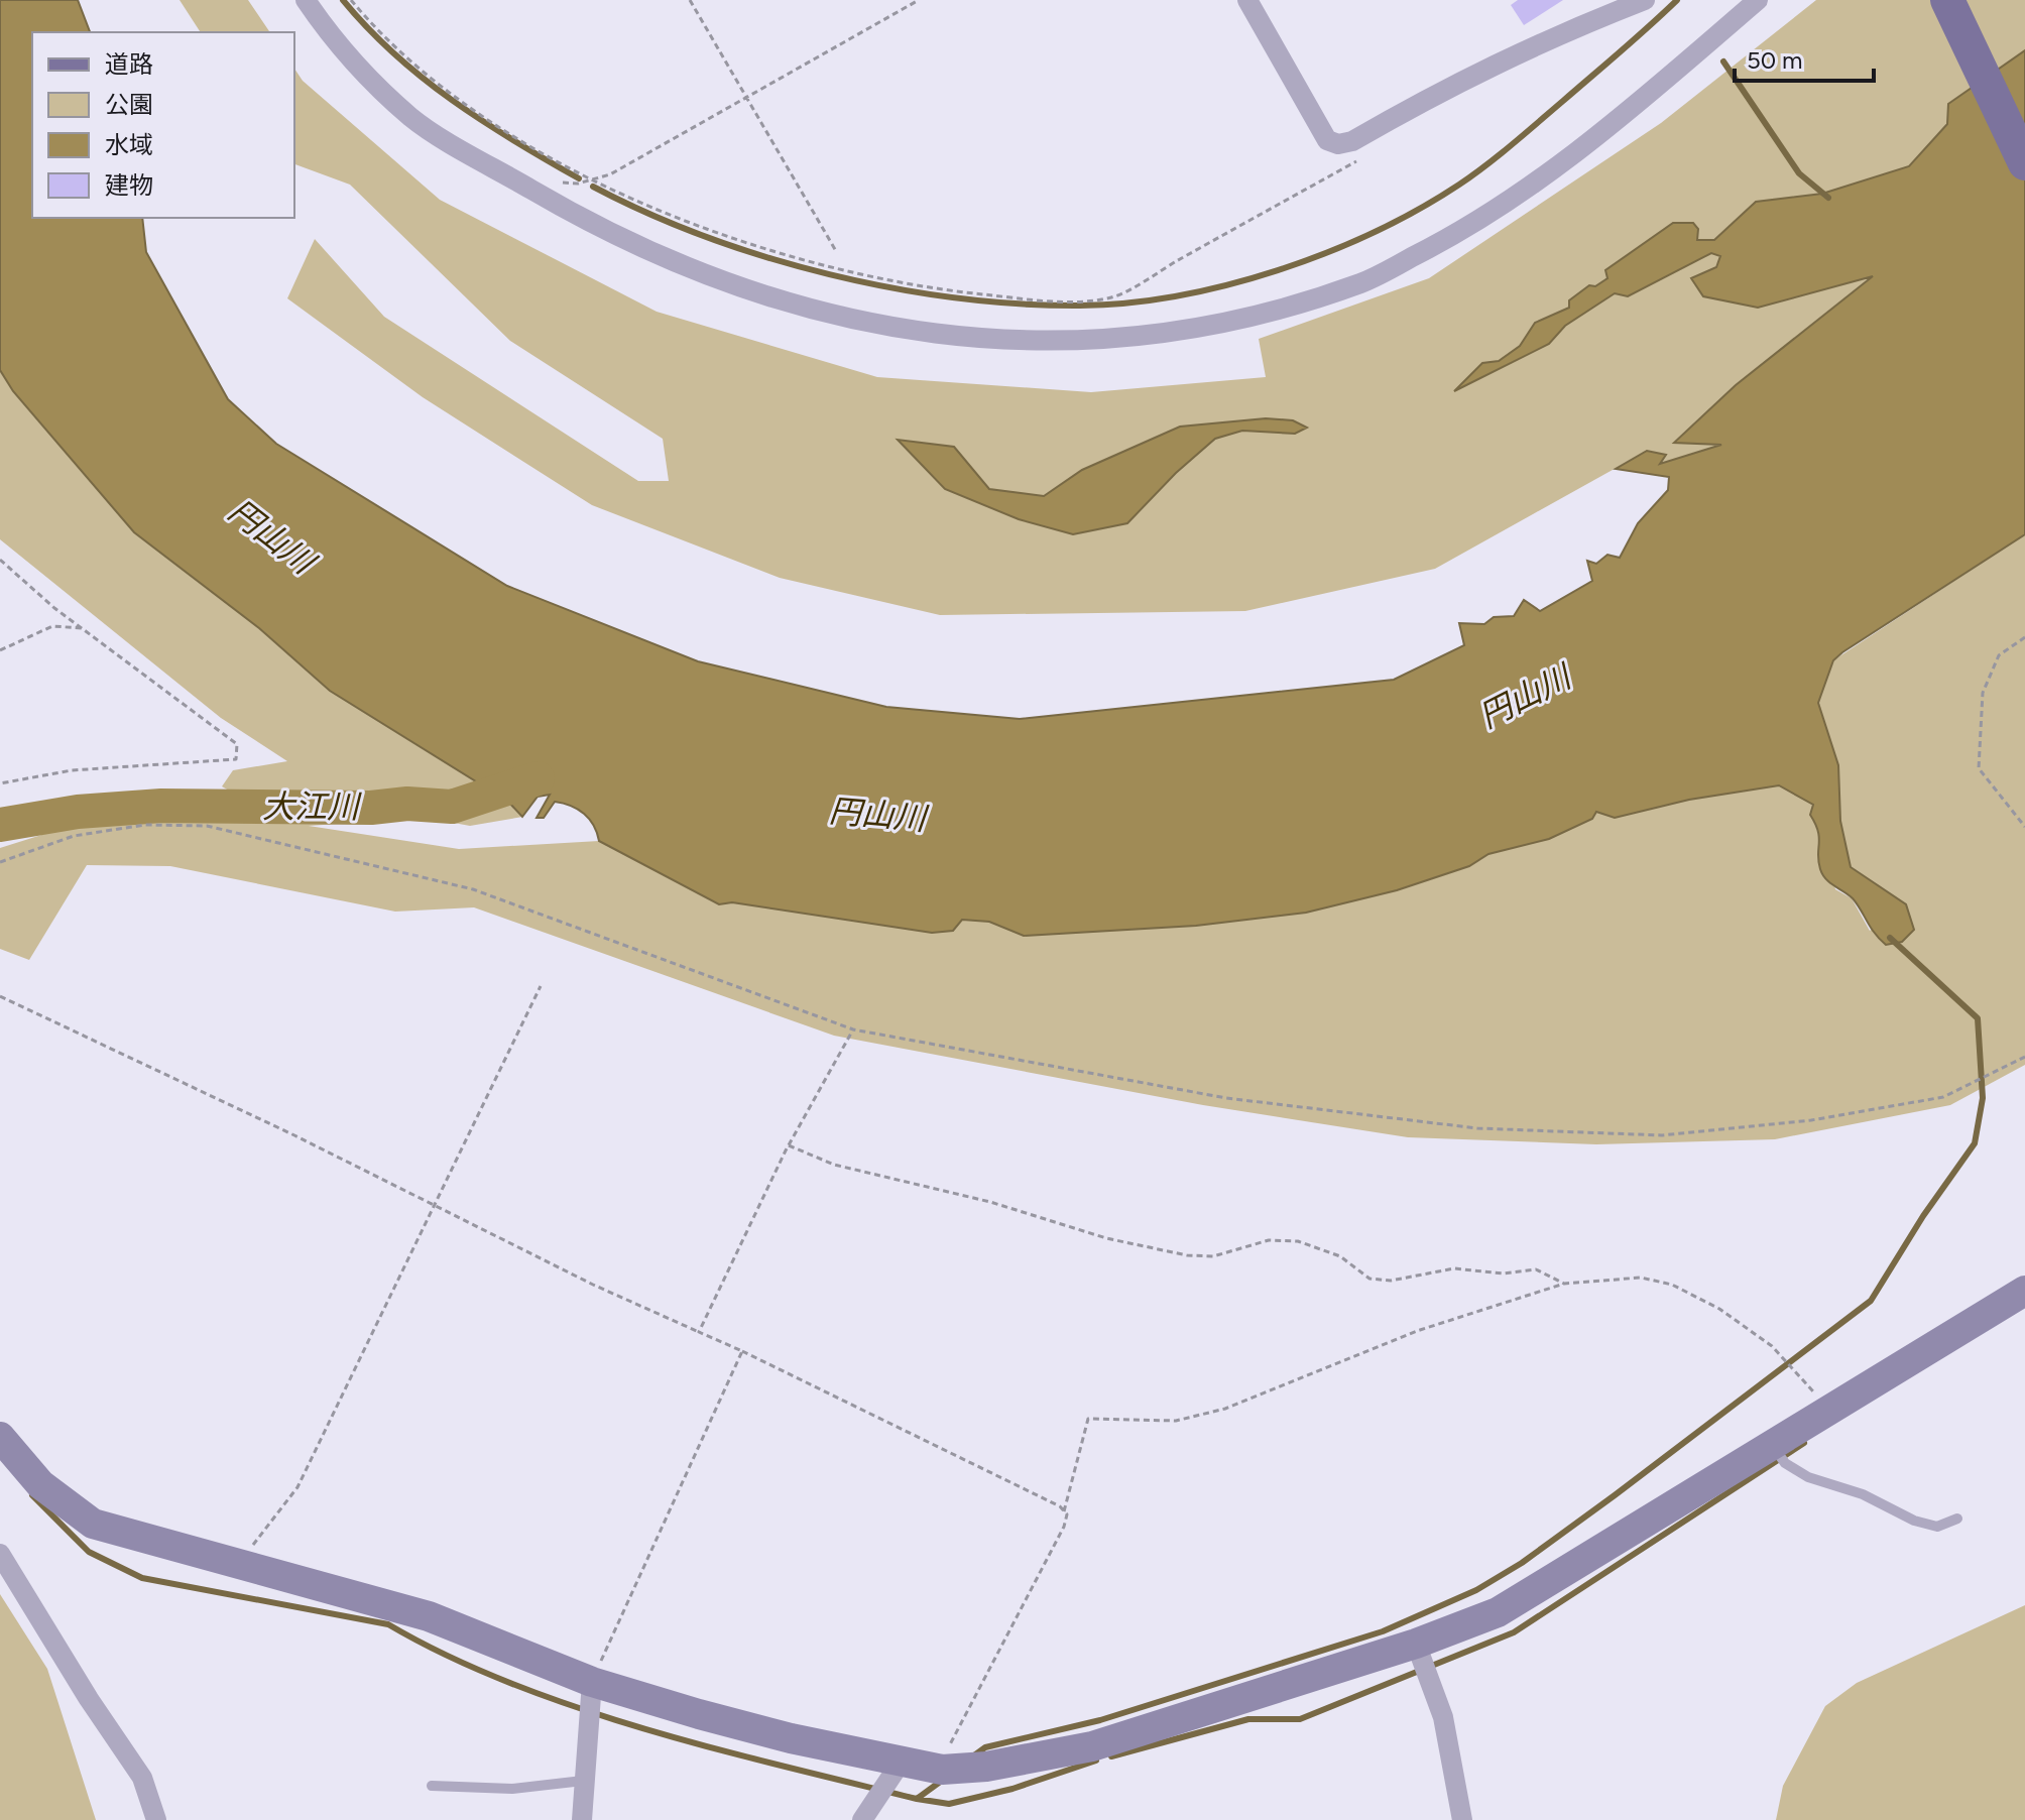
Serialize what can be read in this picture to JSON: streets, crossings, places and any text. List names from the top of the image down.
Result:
{
  "water": ["円山川", "大江川"],
  "legend": [
    "道路",
    "公園",
    "水域",
    "建物"
  ],
  "scale_bar": "50 m"
}
